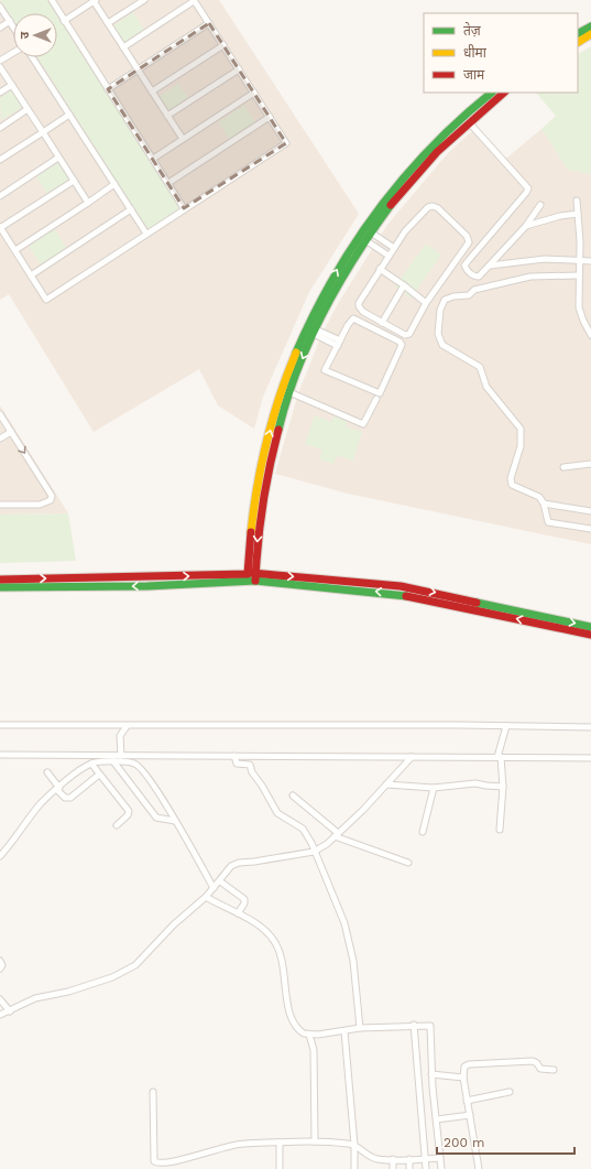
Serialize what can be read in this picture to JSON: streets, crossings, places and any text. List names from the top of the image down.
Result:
{
  "legend": ["तेज़", "धीमा", "जाम"],
  "scale_bar": "200 m",
  "north": "left"
}
